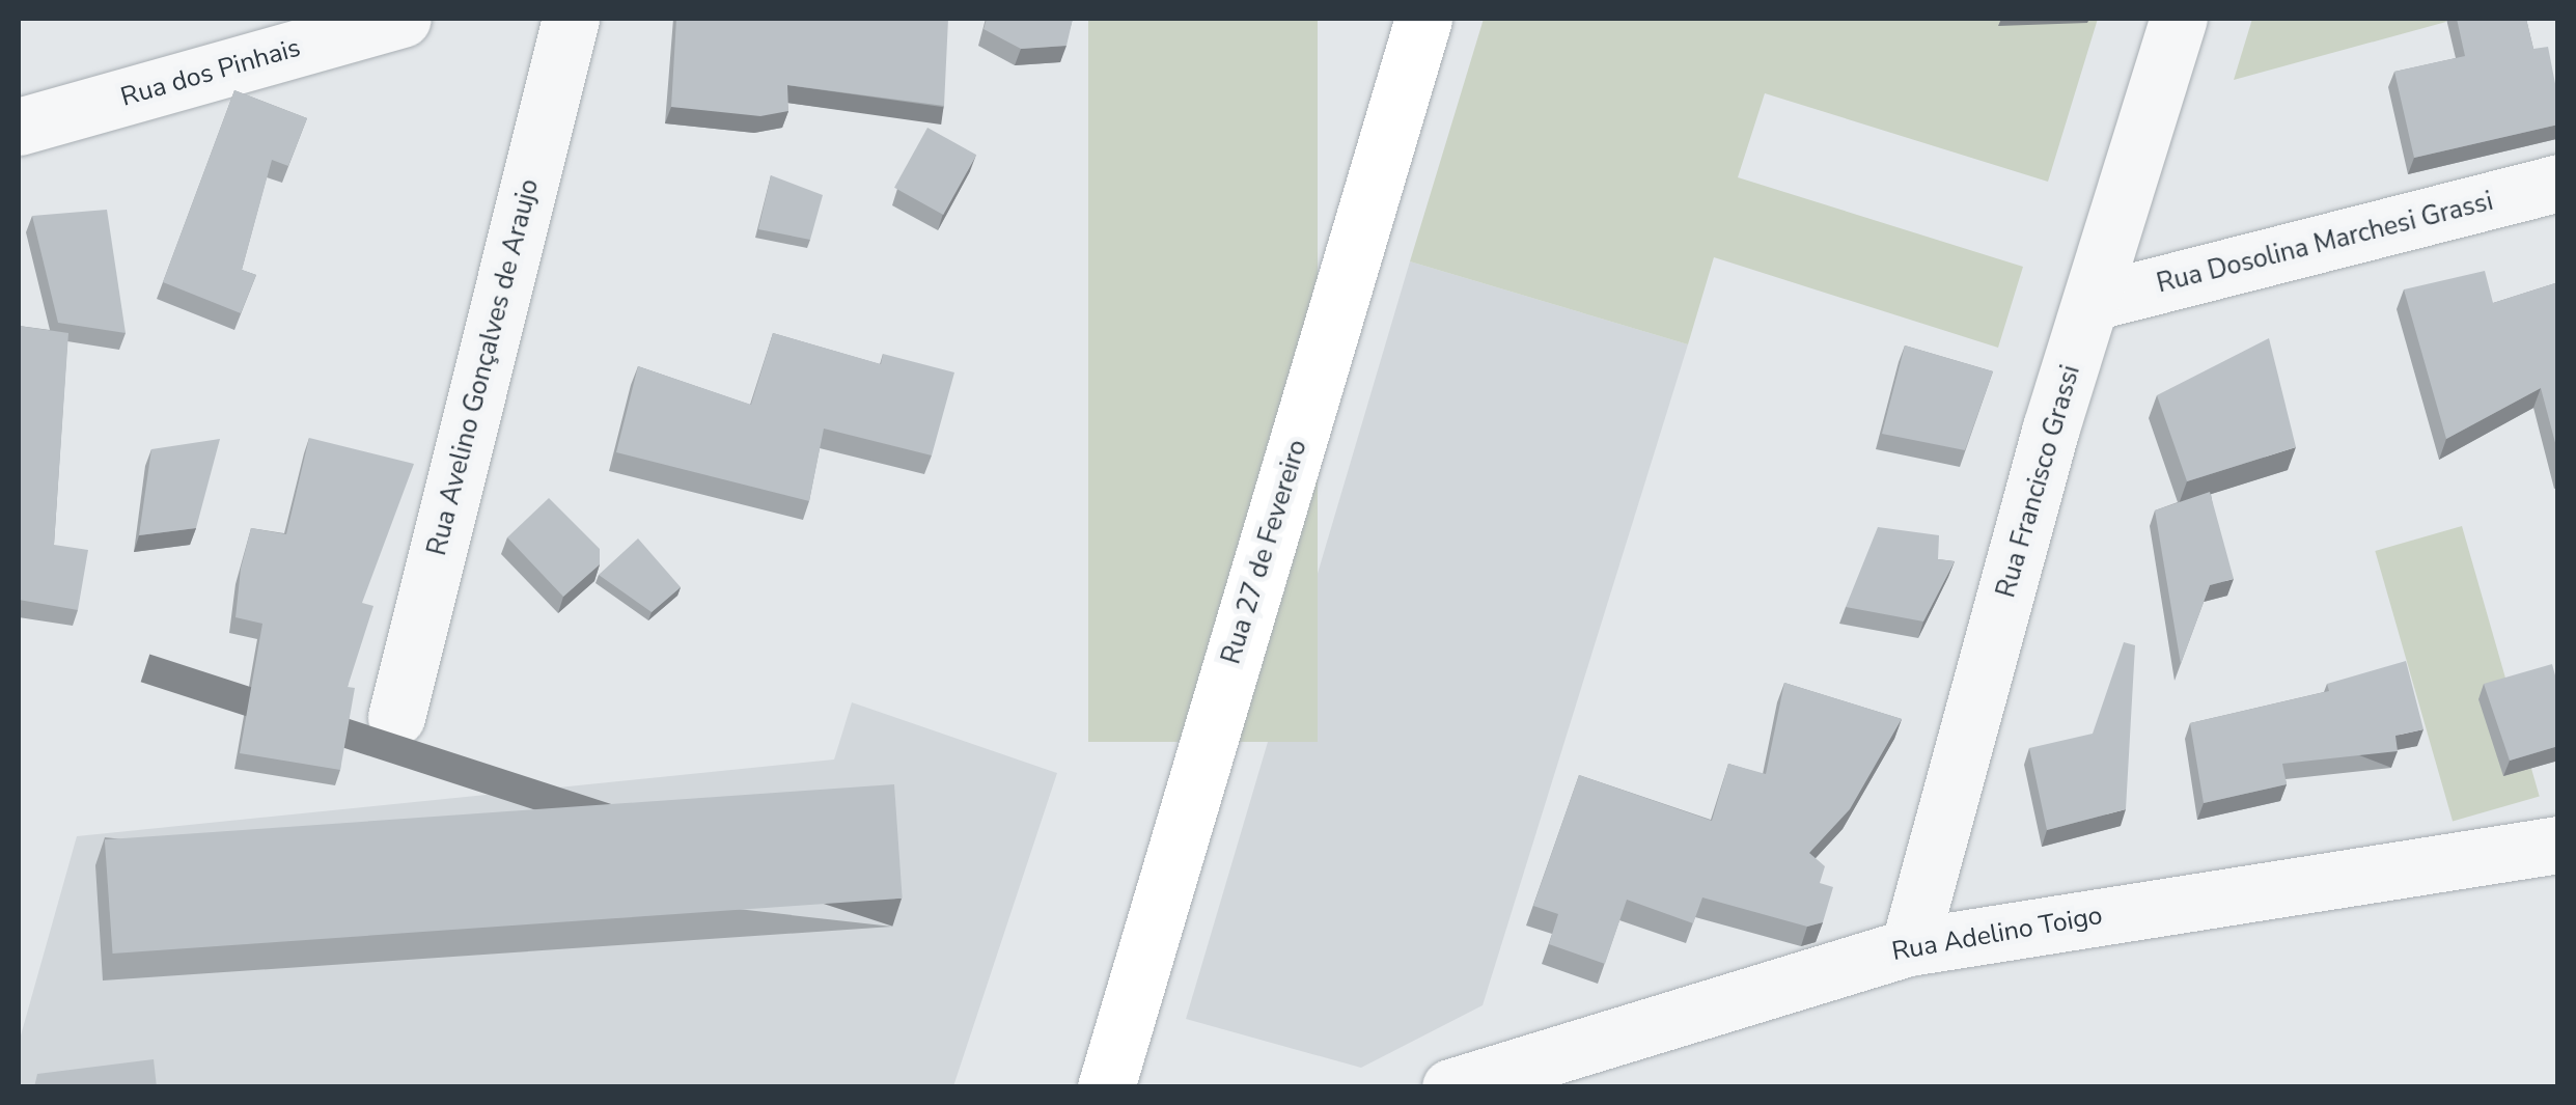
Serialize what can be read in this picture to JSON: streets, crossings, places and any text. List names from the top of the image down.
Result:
{
  "streets": {
    "main road": ["Rua 27 de Fevereiro"],
    "street": [
      "Rua dos Pinhais",
      "Rua Dosolina Marchesi Grassi",
      "Rua Avelino Gonçalves de Araujo",
      "Rua Francisco Grassi",
      "Rua Adelino Toigo"
    ]
  },
  "crossings": [
    ["Rua Dosolina Marchesi Grassi", "Rua Francisco Grassi"],
    ["Rua Francisco Grassi", "Rua Adelino Toigo"]
  ]
}
